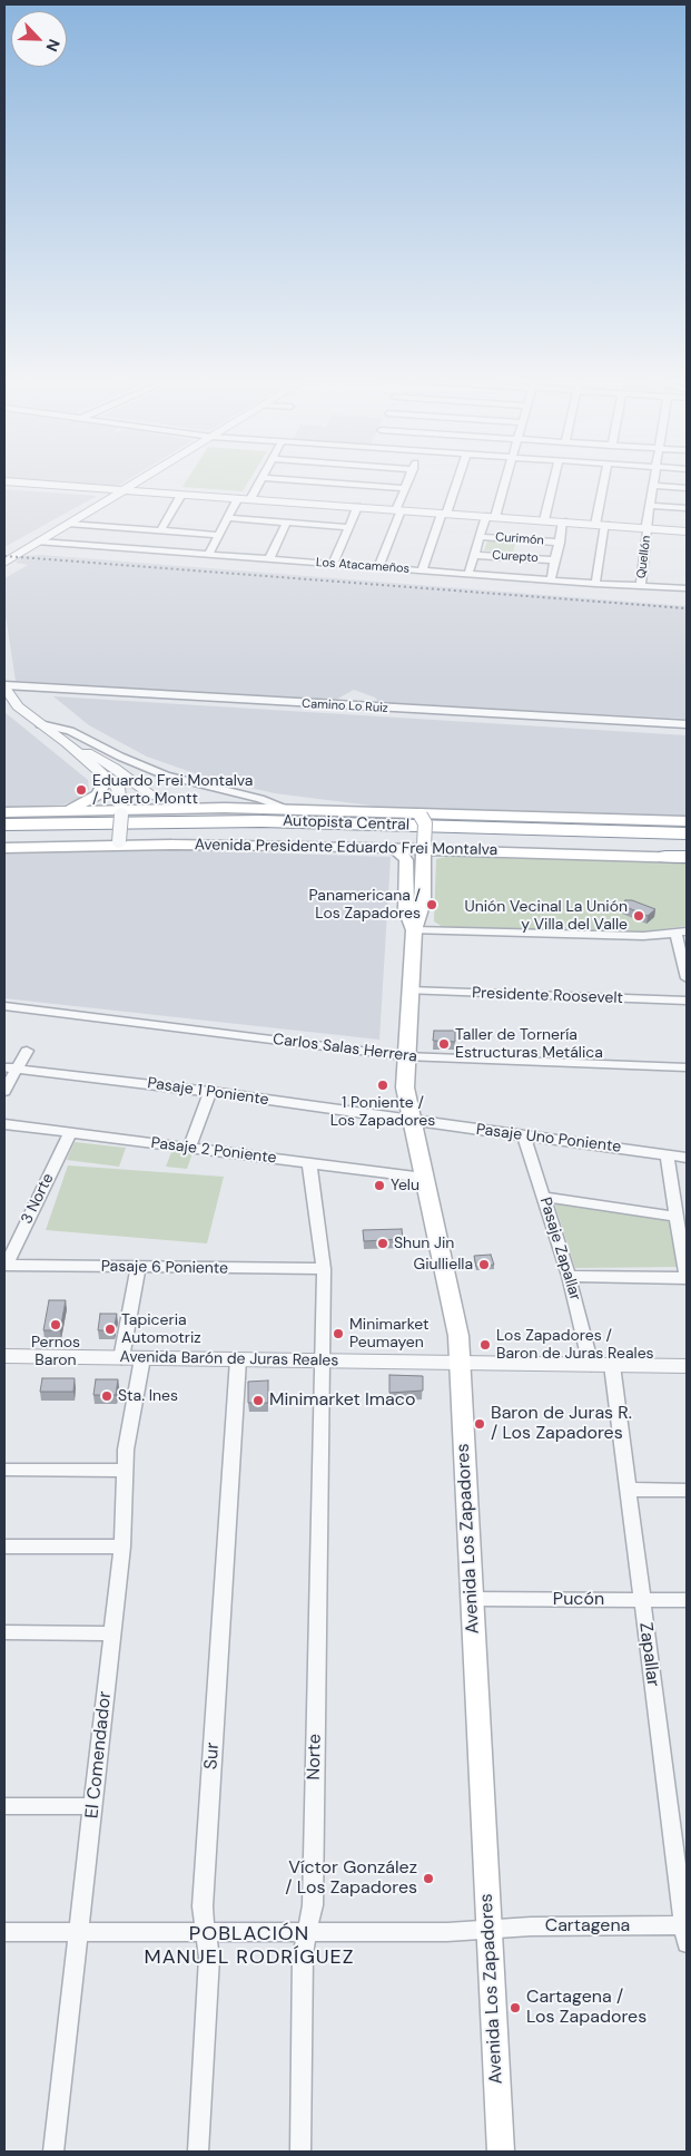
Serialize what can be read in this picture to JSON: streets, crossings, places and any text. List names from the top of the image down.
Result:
{
  "streets": {
    "highway": ["Autopista Central"],
    "main road": ["Avenida Presidente Eduardo Frei Montalva", "Avenida Los Zapadores"],
    "street": [
      "Curimón",
      "Curepto",
      "Quellón",
      "Los Atacameños",
      "Camino Lo Ruiz",
      "Presidente Roosevelt",
      "Carlos Salas Herrera",
      "Pasaje 1 Poniente",
      "Pasaje Uno Poniente",
      "Pasaje 2 Poniente",
      "3 Norte",
      "Pasaje Zapallar",
      "Pasaje 6 Poniente",
      "Avenida Barón de Juras Reales",
      "Pucón",
      "Zapallar",
      "El Comendador",
      "Sur",
      "Norte",
      "Cartagena"
    ]
  },
  "crossings": [
    ["Quellón", "Los Atacameños"],
    ["Avenida Presidente Eduardo Frei Montalva", "Avenida Los Zapadores"],
    ["Presidente Roosevelt", "Avenida Los Zapadores"],
    ["Carlos Salas Herrera", "Avenida Los Zapadores"],
    ["Pasaje 1 Poniente", "Pasaje Uno Poniente"],
    ["Pasaje 1 Poniente", "Avenida Los Zapadores"],
    ["Pasaje Uno Poniente", "Pasaje Zapallar"],
    ["Pasaje Uno Poniente", "Avenida Los Zapadores"],
    ["Pasaje 2 Poniente", "3 Norte"],
    ["Pasaje 2 Poniente", "Avenida Los Zapadores"],
    ["Pasaje 2 Poniente", "Norte"],
    ["3 Norte", "Pasaje 6 Poniente"],
    ["Pasaje Zapallar", "Avenida Barón de Juras Reales"],
    ["Pasaje 6 Poniente", "Norte"],
    ["Avenida Barón de Juras Reales", "Avenida Los Zapadores"],
    ["Avenida Barón de Juras Reales", "Zapallar"],
    ["Avenida Barón de Juras Reales", "El Comendador"],
    ["Avenida Barón de Juras Reales", "Sur"],
    ["Avenida Barón de Juras Reales", "Norte"],
    ["Avenida Los Zapadores", "Pucón"],
    ["Avenida Los Zapadores", "Cartagena"],
    ["Pucón", "Zapallar"],
    ["Zapallar", "Cartagena"],
    ["El Comendador", "Cartagena"],
    ["Sur", "Cartagena"],
    ["Norte", "Cartagena"]
  ],
  "districts": ["POBLACIÓN MANUEL RODRÍGUEZ"],
  "places": [
    "Eduardo Frei Montalva / Puerto Montt",
    "Panamericana / Los Zapadores",
    "Unión Vecinal La Unión y Villa del Valle",
    "Taller de Tornería Estructuras Metálica",
    "1 Poniente / Los Zapadores",
    "Yelu",
    "Shun Jin",
    "Giulliella",
    "Pernos Baron",
    "Tapiceria Automotriz",
    "Minimarket Peumayen",
    "Los Zapadores / Baron de Juras Reales",
    "Sta. Ines",
    "Minimarket Imaco",
    "Baron de Juras R. / Los Zapadores",
    "Víctor González / Los Zapadores",
    "Cartagena / Los Zapadores"
  ],
  "north": "bottom right"
}
